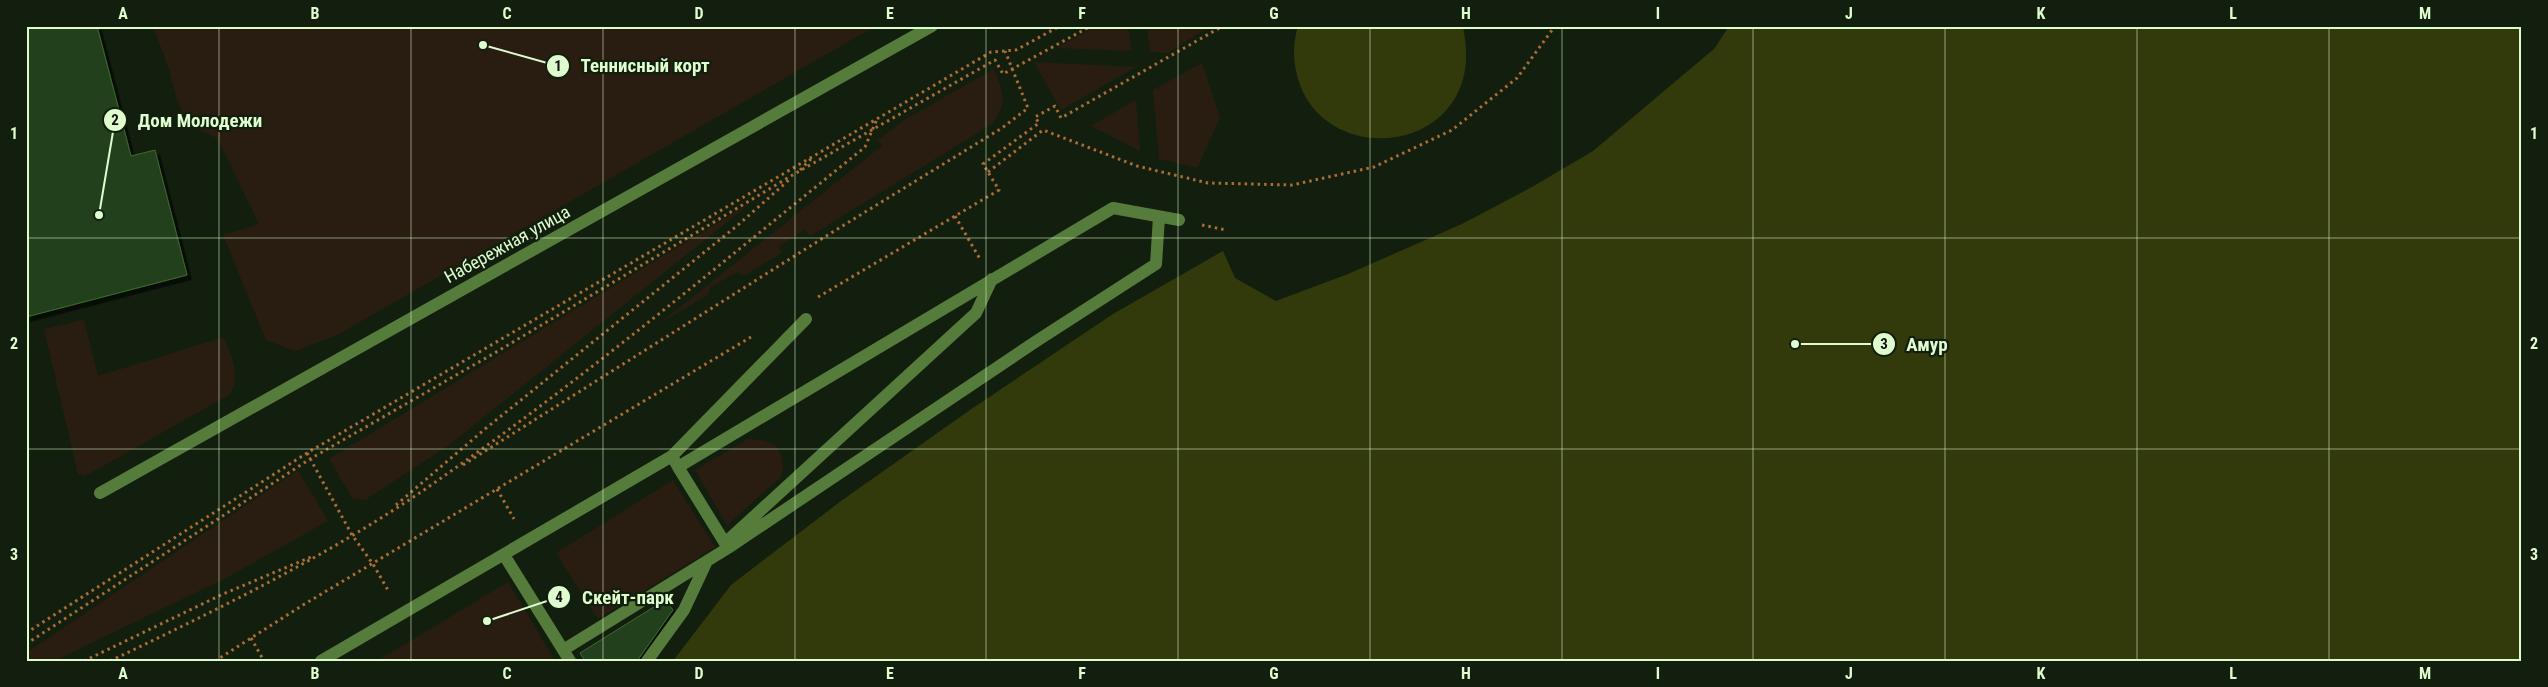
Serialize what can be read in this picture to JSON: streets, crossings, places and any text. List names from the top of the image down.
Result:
{
  "streets": {
    "street": ["Набережная улица"]
  },
  "places": [
    "Теннисный корт",
    "Дом Молодежи",
    "Амур",
    "Скейт-парк"
  ],
  "grid": {
    "columns": [
      "A",
      "B",
      "C",
      "D",
      "E",
      "F",
      "G",
      "H",
      "I",
      "J",
      "K",
      "L",
      "M"
    ],
    "rows": ["1", "2", "3"]
  }
}
